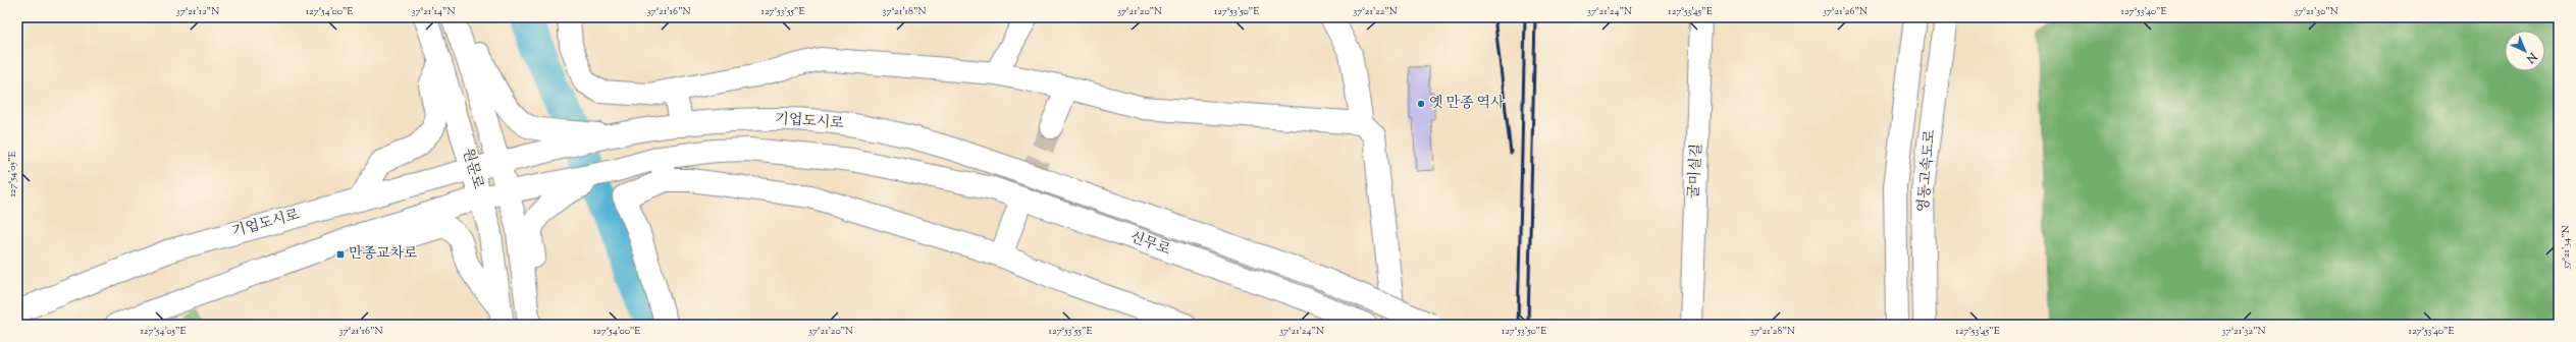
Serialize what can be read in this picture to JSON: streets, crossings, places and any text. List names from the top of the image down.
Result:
{
  "streets": {
    "main road": [
      "기업도시로",
      "원문로",
      "굴미실길",
      "영동고속도로",
      "신무로"
    ]
  },
  "crossings": [
    ["기업도시로", "원문로"],
    ["기업도시로", "신무로"]
  ],
  "places": {
    "other": ["옛 만종 역사"],
    "transit": ["만종교차로"]
  },
  "north": "bottom right",
  "coordinates": [
    "37°21'12\"N",
    "127°54'00\"E",
    "37°21'14\"N",
    "37°21'16\"N",
    "127°53'55\"E",
    "37°21'18\"N",
    "37°21'20\"N",
    "127°53'50\"E",
    "37°21'22\"N",
    "37°21'24\"N",
    "127°53'45\"E",
    "37°21'26\"N",
    "127°53'40\"E",
    "37°21'30\"N",
    "127°54'05\"E",
    "37°21'34\"N",
    "37°21'28\"N",
    "37°21'32\"N"
  ]
}
